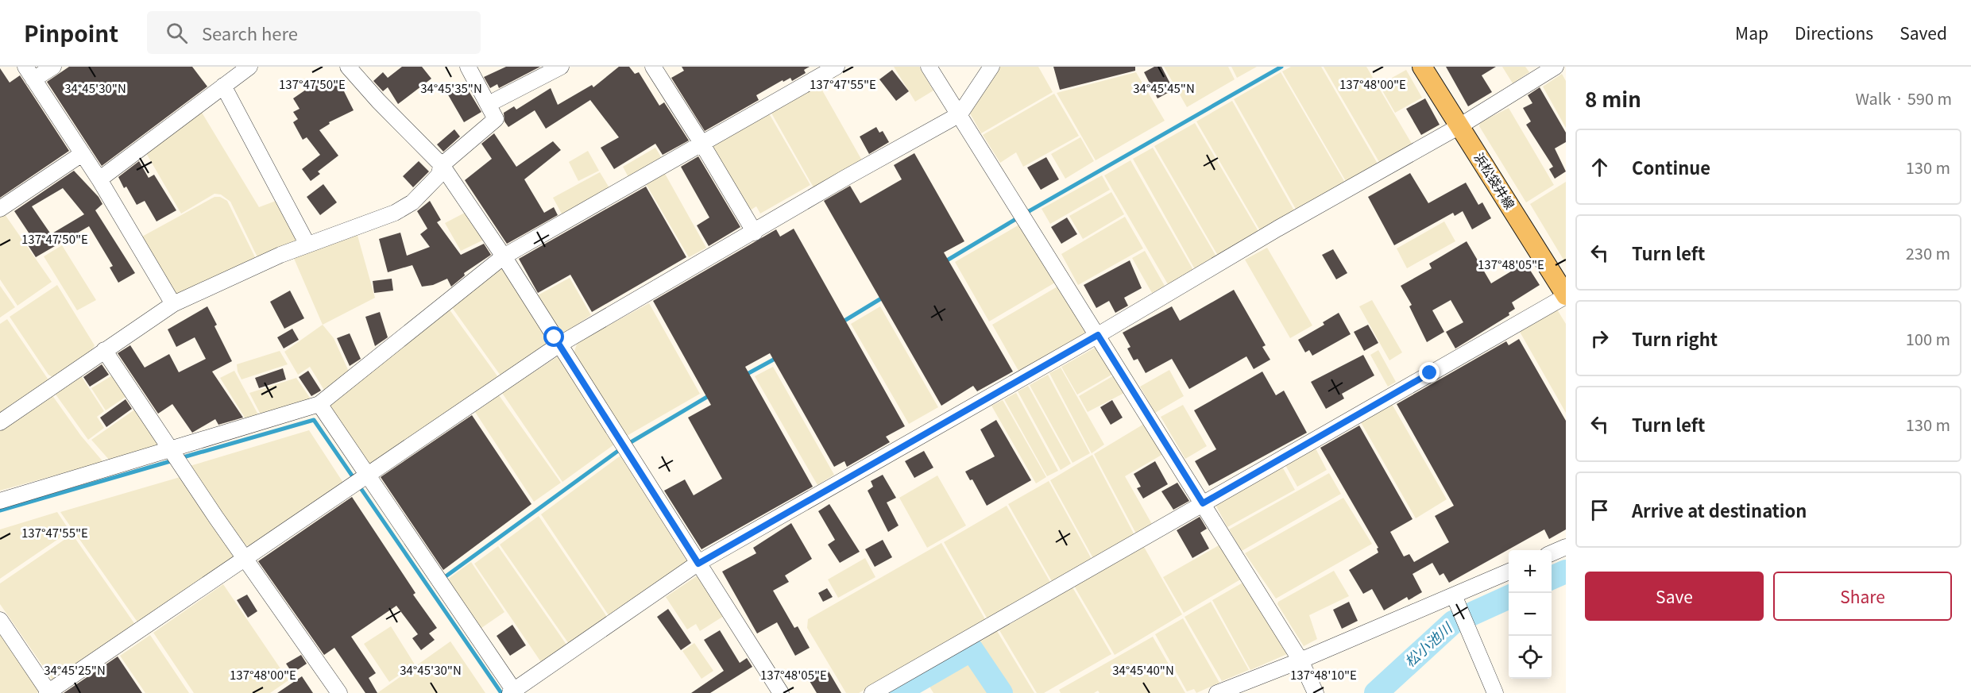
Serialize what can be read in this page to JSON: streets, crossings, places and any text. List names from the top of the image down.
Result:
{
  "streets": {
    "main road": ["浜松袋井線"]
  },
  "water": ["松小池川"],
  "page": {
    "header": "Pinpoint",
    "search": "Search here",
    "nav": ["Map", "Directions", "Saved"],
    "heading": ["8 min", "Walk · 590 m"],
    "list": [
      ["Continue", "130 m"],
      ["Turn left", "230 m"],
      ["Turn right", "100 m"],
      ["Turn left", "130 m"],
      "Arrive at destination"
    ],
    "map_buttons": ["+", "−"],
    "buttons": ["Save", "Share"]
  },
  "coordinates": [
    "137°47'50\"E",
    "137°47'55\"E",
    "137°48'00\"E",
    "34°45'30\"N",
    "34°45'35\"N",
    "34°45'45\"N",
    "137°48'05\"E",
    "34°45'25\"N",
    "34°45'40\"N",
    "137°48'10\"E"
  ]
}
